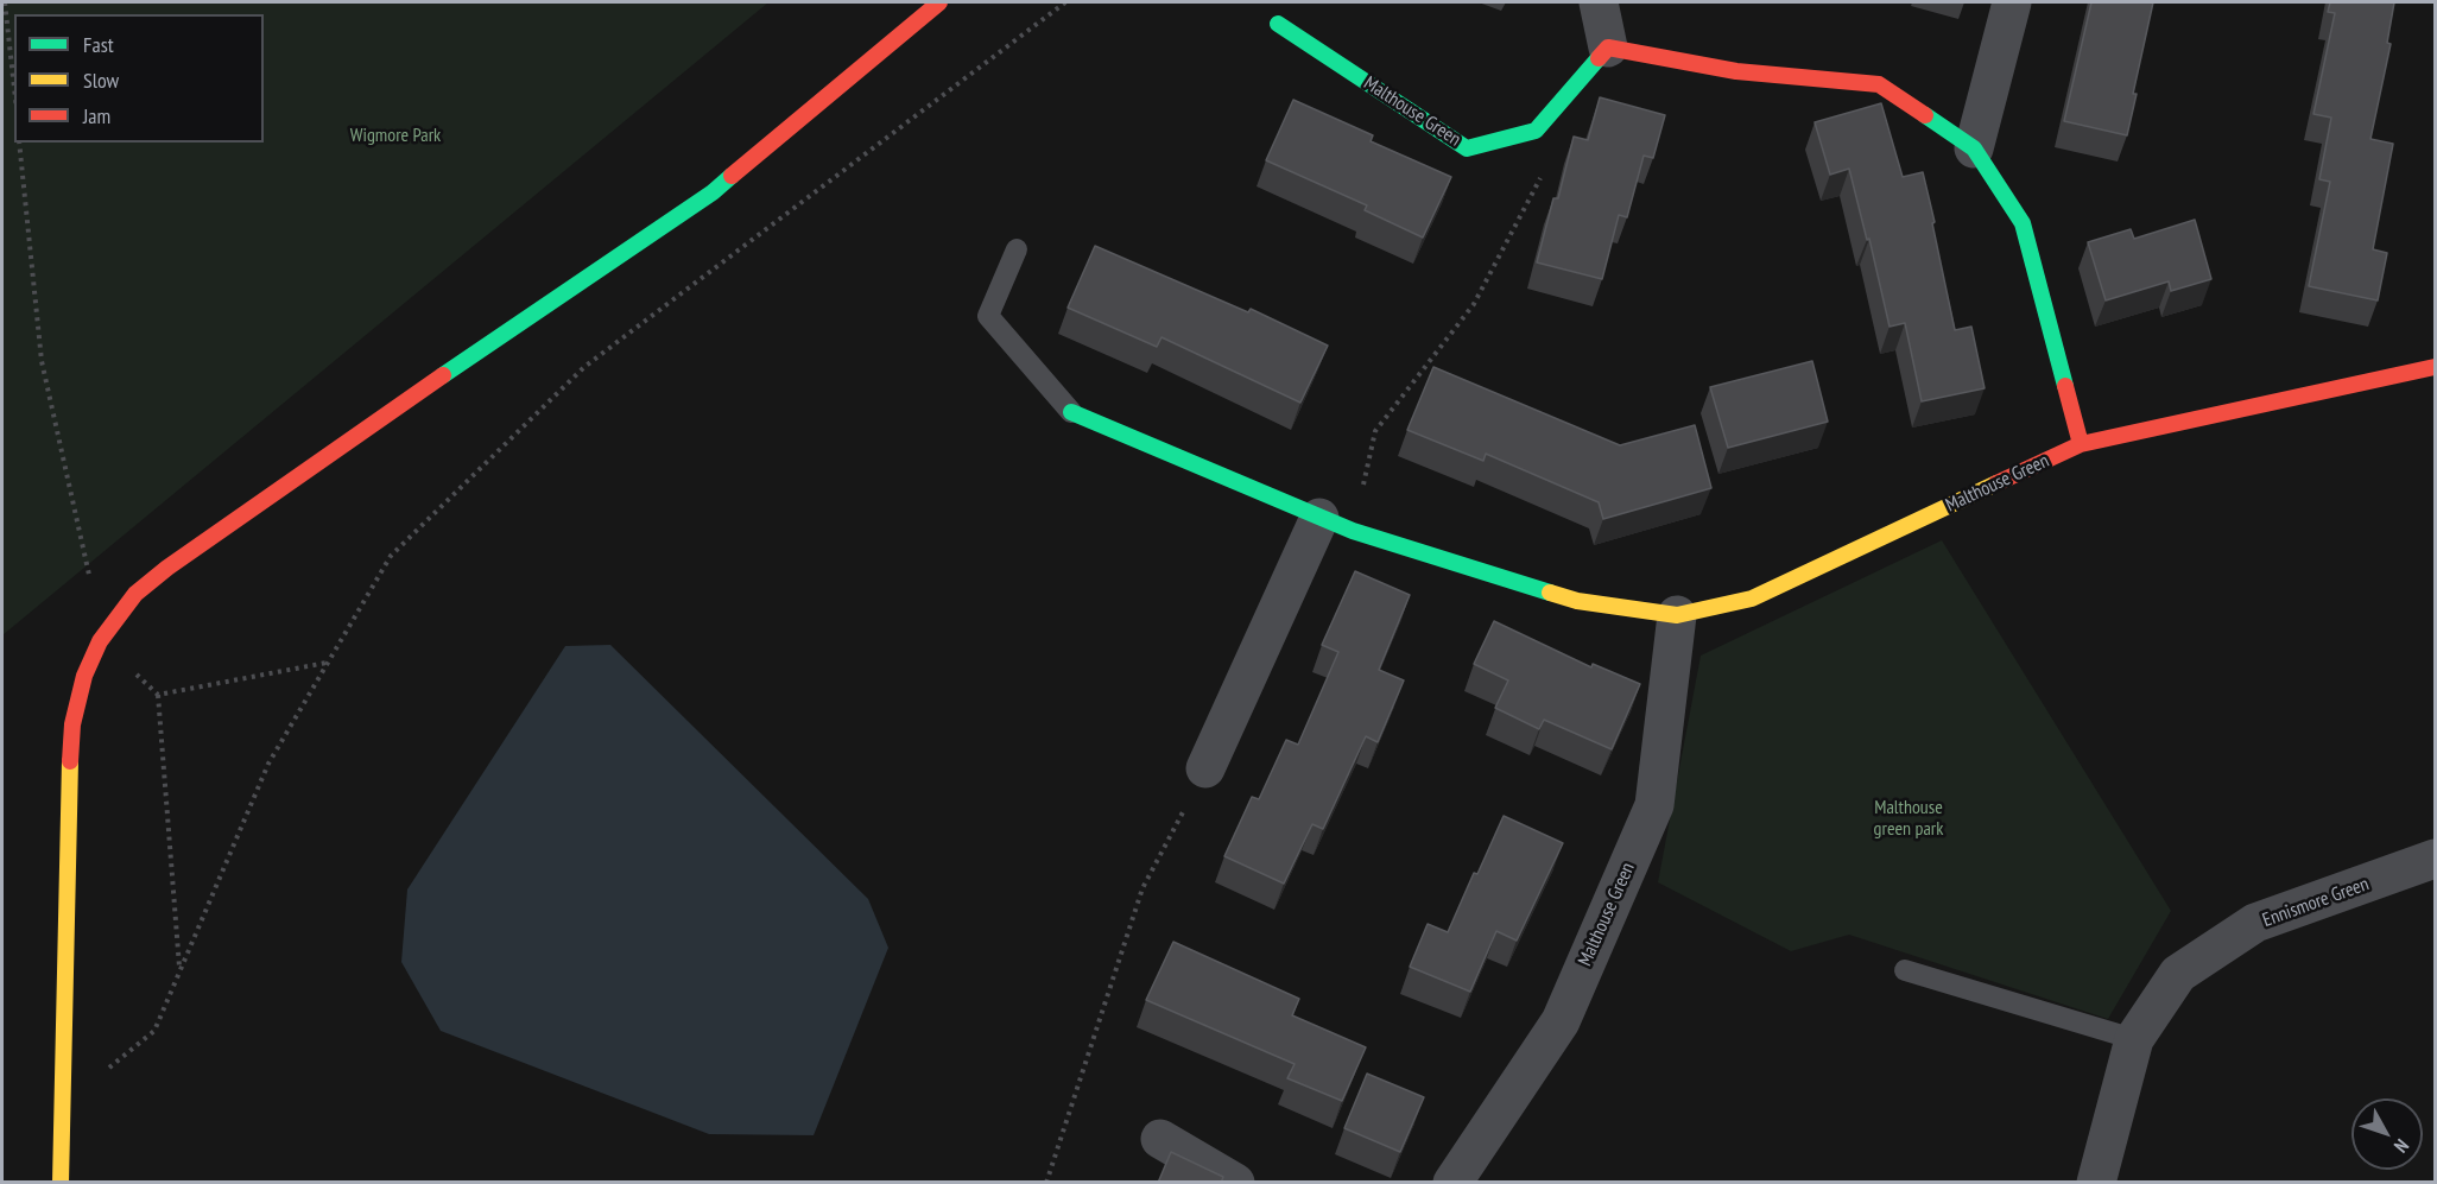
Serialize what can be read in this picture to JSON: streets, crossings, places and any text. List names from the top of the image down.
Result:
{
  "streets": {
    "street": ["Malthouse Green", "Ennismore Green"]
  },
  "parks": ["Wigmore Park", "Malthouse green park"],
  "legend": ["Fast", "Slow", "Jam"],
  "north": "bottom right"
}
